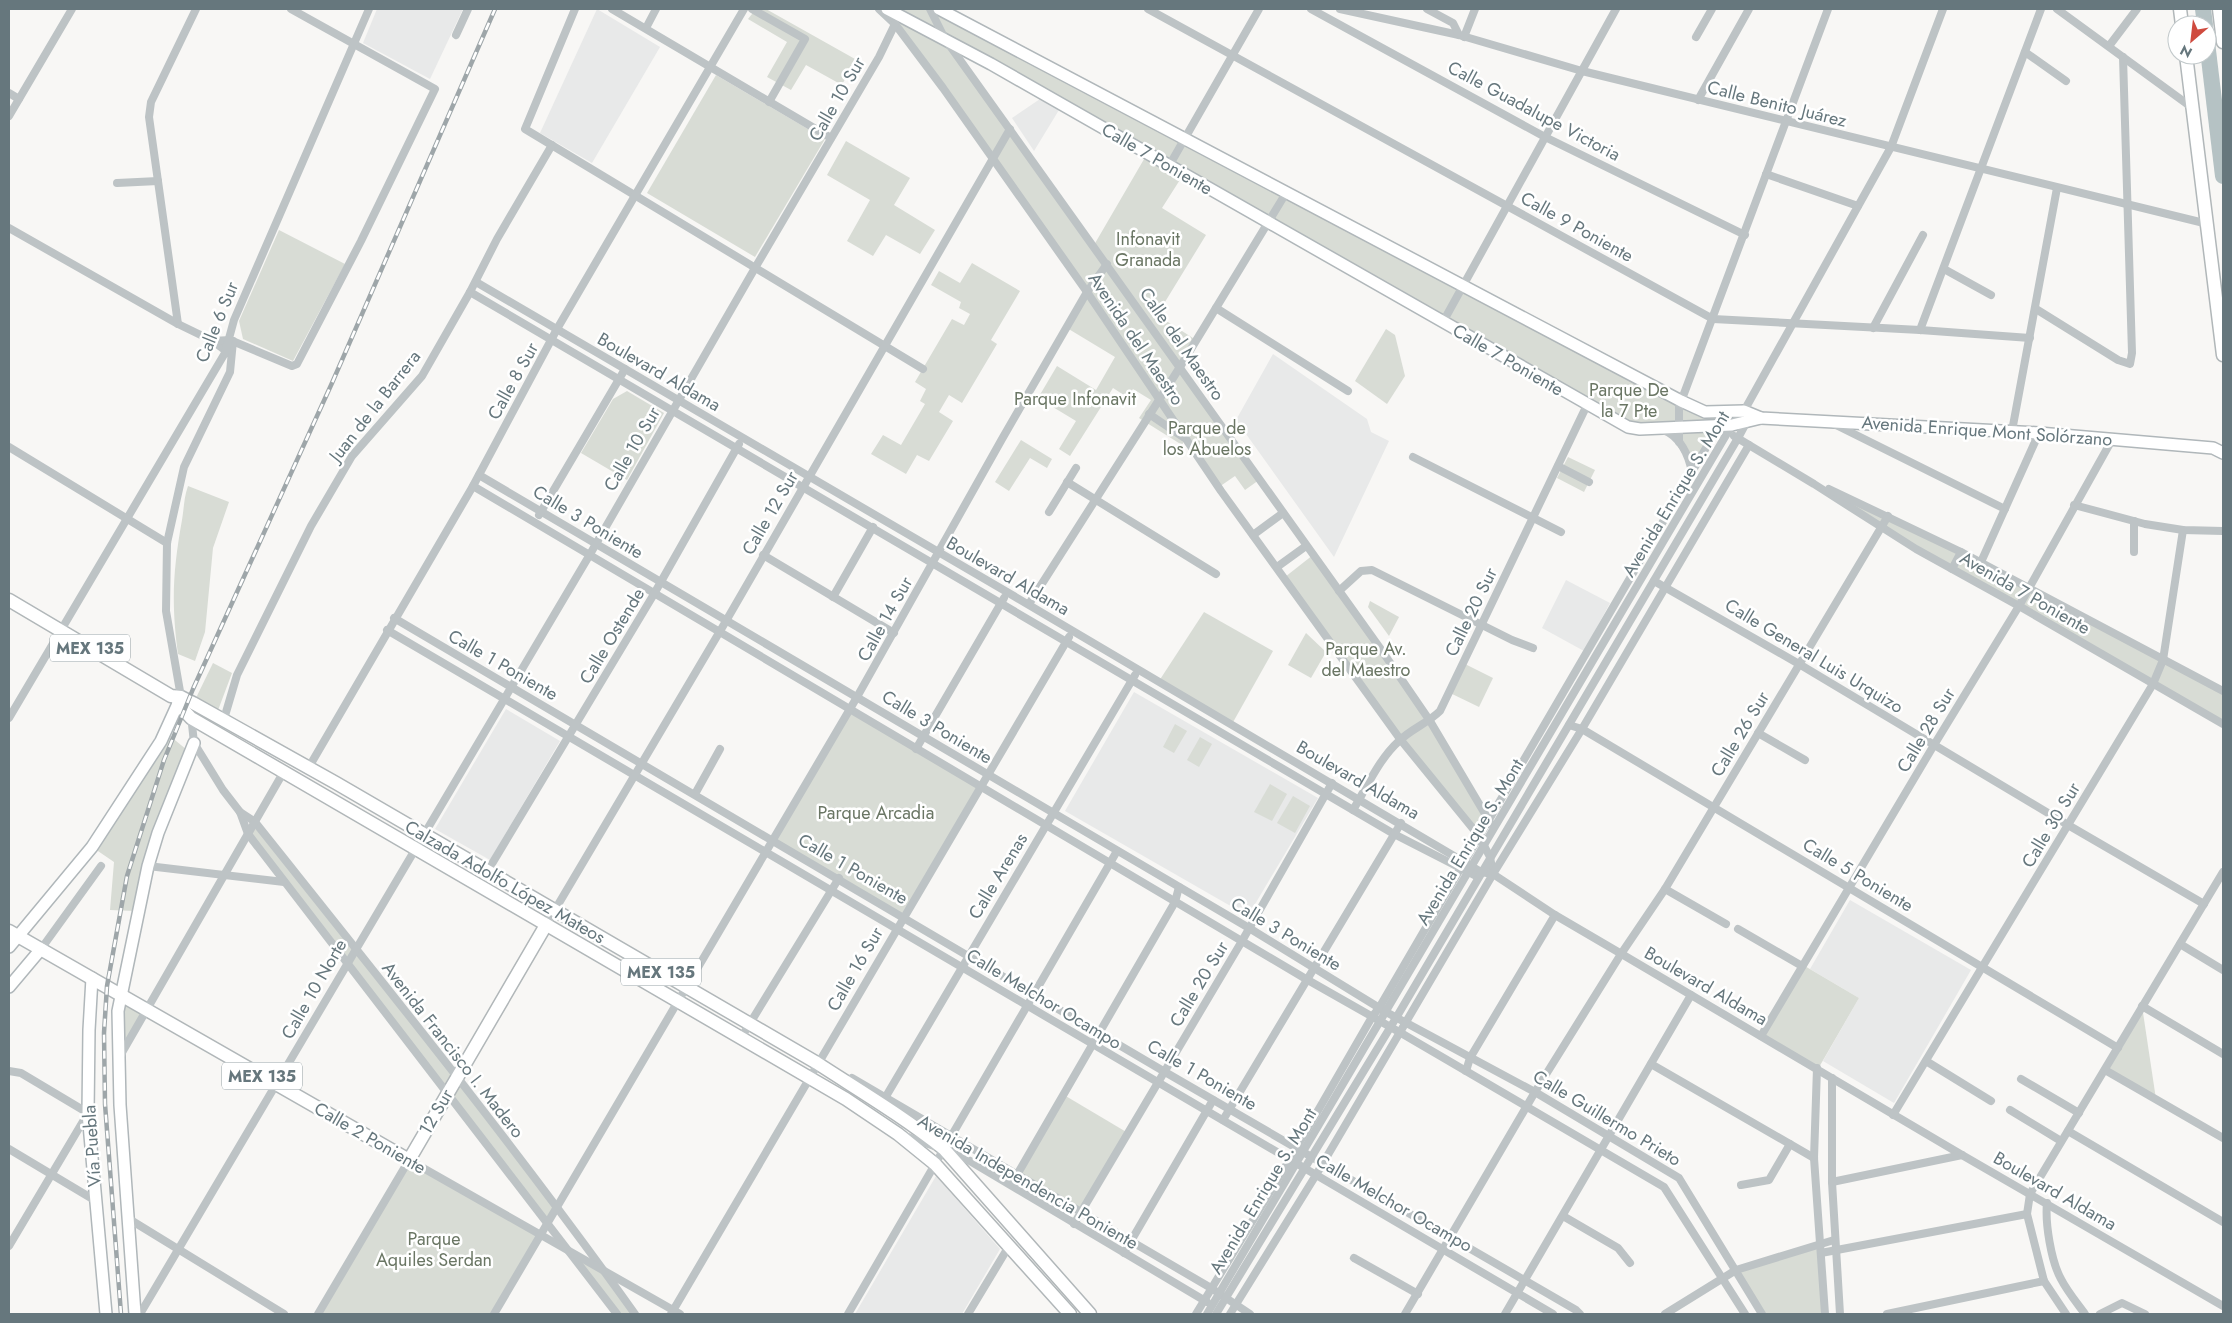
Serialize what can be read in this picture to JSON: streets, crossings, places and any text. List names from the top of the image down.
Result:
{
  "streets": {
    "main road": [
      "Calle 7 Poniente",
      "Avenida Enrique Mont Solórzano",
      "MEX 135",
      "Calzada Adolfo López Mateos",
      "12 Sur",
      "Calle 2 Poniente",
      "Vía Puebla"
    ],
    "street": [
      "Calle 10 Sur",
      "Calle Benito Juárez",
      "Calle Guadalupe Victoria",
      "Calle 9 Poniente",
      "Calle 6 Sur",
      "Avenida del Maestro",
      "Calle del Maestro",
      "Boulevard Aldama",
      "Calle 8 Sur",
      "Juan de la Barrera",
      "Avenida Enrique S. Mont",
      "Calle 12 Sur",
      "Calle 3 Poniente",
      "Avenida 7 Poniente",
      "Calle 20 Sur",
      "Calle 14 Sur",
      "Calle Ostende",
      "Calle General Luis Urquizo",
      "Calle 1 Poniente",
      "Calle 28 Sur",
      "Calle 26 Sur",
      "Calle 30 Sur",
      "Calle 5 Poniente",
      "Calle Arenas",
      "Calle 16 Sur",
      "Calle 10 Norte",
      "Calle Melchor Ocampo",
      "Avenida Francisco I. Madero",
      "Calle Guillermo Prieto",
      "Avenida Independencia Poniente"
    ]
  },
  "crossings": [
    ["Calle 10 Sur", "Avenida del Maestro"],
    ["Calle 10 Sur", "Boulevard Aldama"],
    ["Calle 10 Sur", "Calle 3 Poniente"],
    ["Calle 10 Sur", "Calle 1 Poniente"],
    ["Calle 10 Sur", "Calzada Adolfo López Mateos"],
    ["Calle 10 Sur", "Calle 10 Norte"],
    ["Calle 10 Sur", "Calle Guillermo Prieto"],
    ["Calle Benito Juárez", "Avenida Enrique S. Mont"],
    ["Calle 7 Poniente", "Calle del Maestro"],
    ["Calle 7 Poniente", "Avenida Enrique Mont Solórzano"],
    ["Calle 7 Poniente", "Avenida Enrique S. Mont"],
    ["Calle 7 Poniente", "Avenida 7 Poniente"],
    ["Calle 7 Poniente", "Calle 20 Sur"],
    ["Calle 9 Poniente", "Avenida Enrique S. Mont"],
    ["Calle 6 Sur", "MEX 135"],
    ["Avenida del Maestro", "Boulevard Aldama"],
    ["Avenida del Maestro", "Avenida Enrique S. Mont"],
    ["Avenida del Maestro", "Calle 12 Sur"],
    ["Avenida del Maestro", "Calle 20 Sur"],
    ["Avenida del Maestro", "Calle 14 Sur"],
    ["Calle del Maestro", "Avenida Enrique S. Mont"],
    ["Calle del Maestro", "Calle 12 Sur"],
    ["Calle del Maestro", "Calle 20 Sur"],
    ["Calle del Maestro", "Calle 14 Sur"],
    ["Boulevard Aldama", "Calle 8 Sur"],
    ["Boulevard Aldama", "Juan de la Barrera"],
    ["Boulevard Aldama", "Avenida Enrique S. Mont"],
    ["Boulevard Aldama", "Calle 12 Sur"],
    ["Boulevard Aldama", "Calle 20 Sur"],
    ["Boulevard Aldama", "Calle 14 Sur"],
    ["Boulevard Aldama", "Calle Ostende"],
    ["Boulevard Aldama", "Calle 28 Sur"],
    ["Boulevard Aldama", "Calle 26 Sur"],
    ["Boulevard Aldama", "Calle 30 Sur"],
    ["Boulevard Aldama", "Calle Arenas"],
    ["Boulevard Aldama", "Calle 16 Sur"],
    ["Calle 8 Sur", "Calle 3 Poniente"],
    ["Calle 8 Sur", "Calle 1 Poniente"],
    ["Calle 8 Sur", "Calzada Adolfo López Mateos"],
    ["Calle 8 Sur", "Calle Guillermo Prieto"],
    ["Juan de la Barrera", "Calzada Adolfo López Mateos"],
    ["Avenida Enrique Mont Solórzano", "Calle 28 Sur"],
    ["Avenida Enrique S. Mont", "Calle 3 Poniente"],
    ["Avenida Enrique S. Mont", "Avenida 7 Poniente"],
    ["Avenida Enrique S. Mont", "Calle General Luis Urquizo"],
    ["Avenida Enrique S. Mont", "Calle 5 Poniente"],
    ["Avenida Enrique S. Mont", "Calle Melchor Ocampo"],
    ["Avenida Enrique S. Mont", "Calle Guillermo Prieto"],
    ["Avenida Enrique S. Mont", "Avenida Independencia Poniente"],
    ["Calle 12 Sur", "Calle 3 Poniente"],
    ["Calle 12 Sur", "Calle 1 Poniente"],
    ["Calle 12 Sur", "Calzada Adolfo López Mateos"],
    ["Calle 12 Sur", "12 Sur"],
    ["Calle 12 Sur", "Calle Guillermo Prieto"],
    ["Calle 3 Poniente", "Calle 20 Sur"],
    ["Calle 3 Poniente", "Calle 14 Sur"],
    ["Calle 3 Poniente", "Calle Ostende"],
    ["Calle 3 Poniente", "Calle Arenas"],
    ["Calle 3 Poniente", "Calle 16 Sur"],
    ["Calle 3 Poniente", "Calle Guillermo Prieto"],
    ["Avenida 7 Poniente", "Calle 28 Sur"],
    ["Avenida 7 Poniente", "Calle 26 Sur"],
    ["Avenida 7 Poniente", "Calle 30 Sur"],
    ["Calle 20 Sur", "Calle 1 Poniente"],
    ["Calle 20 Sur", "Calle Melchor Ocampo"],
    ["Calle 20 Sur", "Calle Guillermo Prieto"],
    ["Calle 20 Sur", "Avenida Independencia Poniente"],
    ["Calle 14 Sur", "Calle 1 Poniente"],
    ["Calle 14 Sur", "Calzada Adolfo López Mateos"],
    ["Calle 14 Sur", "Avenida Francisco I. Madero"],
    ["Calle 14 Sur", "Calle Guillermo Prieto"],
    ["Calle 14 Sur", "Calle 2 Poniente"],
    ["Calle Ostende", "Calle 1 Poniente"],
    ["Calle Ostende", "Calzada Adolfo López Mateos"],
    ["Calle Ostende", "Calle Guillermo Prieto"],
    ["MEX 135", "Calzada Adolfo López Mateos"],
    ["Calle General Luis Urquizo", "Calle 28 Sur"],
    ["Calle General Luis Urquizo", "Calle 26 Sur"],
    ["Calle General Luis Urquizo", "Calle 30 Sur"],
    ["Calle 1 Poniente", "Calle Arenas"],
    ["Calle 1 Poniente", "Calle 16 Sur"],
    ["Calle 1 Poniente", "Calle Melchor Ocampo"],
    ["Calle 28 Sur", "Calle 5 Poniente"],
    ["Calle 26 Sur", "Calle 5 Poniente"],
    ["Calle 26 Sur", "Calle Melchor Ocampo"],
    ["Calle 26 Sur", "Calle Guillermo Prieto"],
    ["Calle 30 Sur", "Calle 5 Poniente"],
    ["Calle Arenas", "Calle Melchor Ocampo"],
    ["Calle Arenas", "Calle Guillermo Prieto"],
    ["Calle Arenas", "Avenida Independencia Poniente"],
    ["Calzada Adolfo López Mateos", "Calle 16 Sur"],
    ["Calzada Adolfo López Mateos", "Calle 10 Norte"],
    ["Calzada Adolfo López Mateos", "Avenida Francisco I. Madero"],
    ["Calzada Adolfo López Mateos", "12 Sur"],
    ["Calzada Adolfo López Mateos", "Avenida Independencia Poniente"],
    ["Calle 16 Sur", "Calle Melchor Ocampo"],
    ["Calle 16 Sur", "Calle Guillermo Prieto"],
    ["Calle 16 Sur", "Calle 2 Poniente"],
    ["Calle 16 Sur", "Avenida Independencia Poniente"],
    ["Calle 10 Norte", "Avenida Francisco I. Madero"],
    ["Calle 10 Norte", "Calle 2 Poniente"],
    ["Avenida Francisco I. Madero", "12 Sur"],
    ["Avenida Francisco I. Madero", "Calle 2 Poniente"],
    ["Avenida Francisco I. Madero", "Vía Puebla"],
    ["12 Sur", "Calle 2 Poniente"],
    ["Calle 2 Poniente", "Vía Puebla"]
  ],
  "parks": [
    "Infonavit Granada",
    "Parque De la 7 Pte",
    "Parque Infonavit",
    "Parque de los Abuelos",
    "Parque Av. del Maestro",
    "Parque Arcadia",
    "Parque Aquiles Serdan"
  ],
  "north": "bottom left"
}
